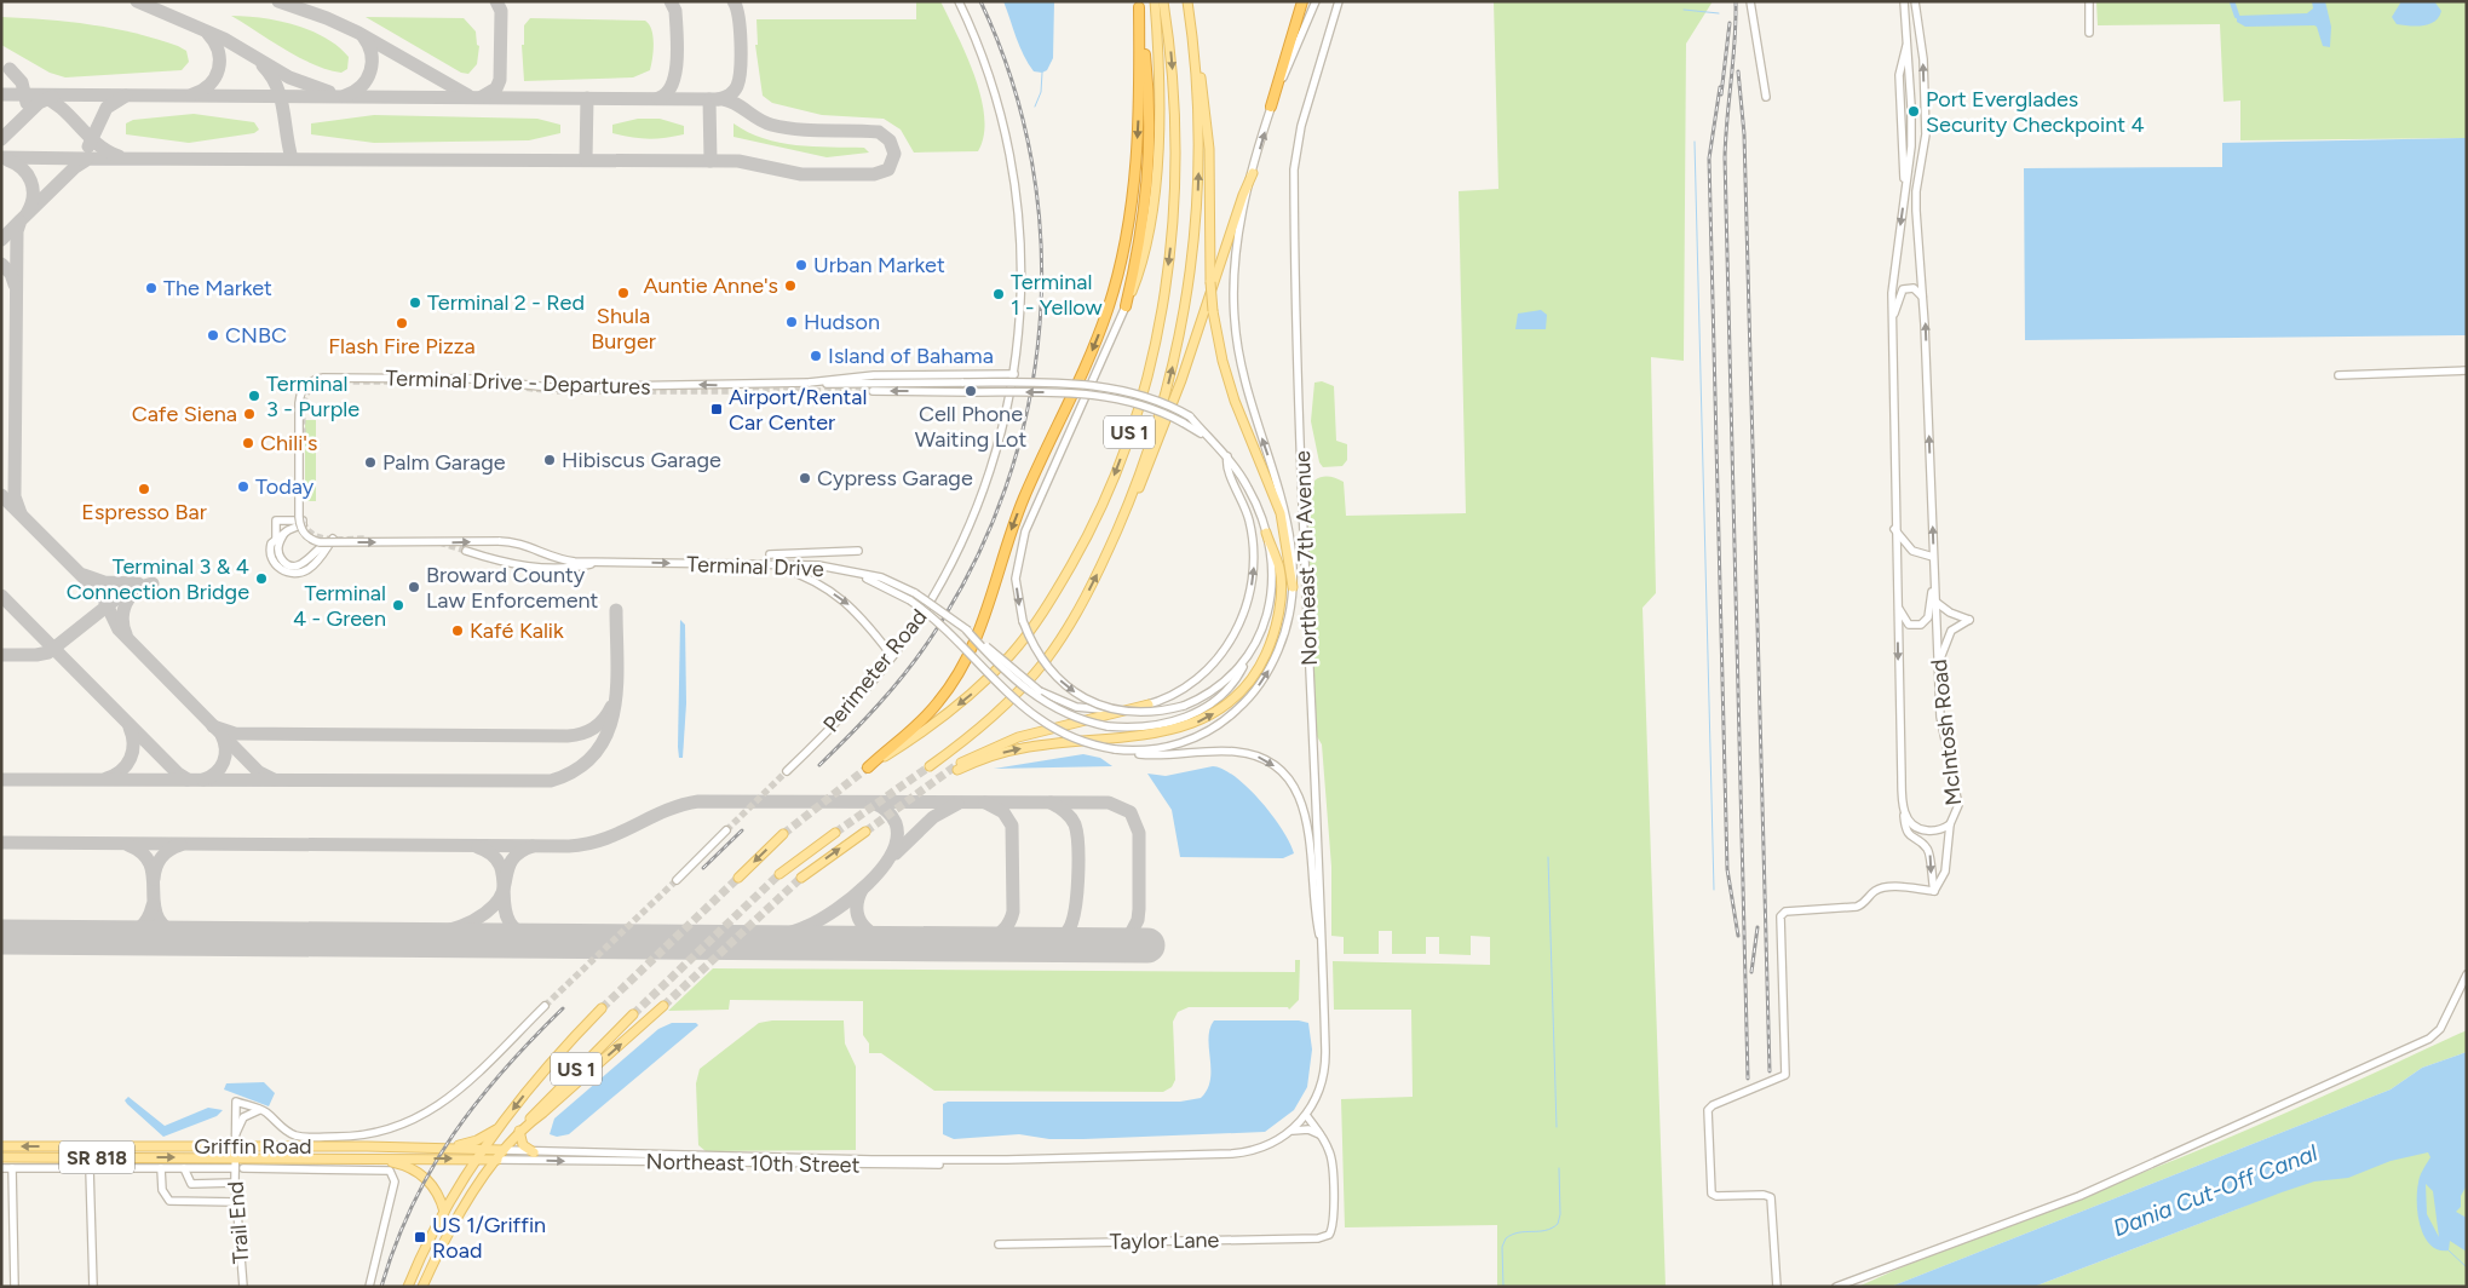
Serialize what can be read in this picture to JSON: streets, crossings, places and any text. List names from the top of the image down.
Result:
{
  "streets": {
    "main road": ["US 1", "Griffin Road", "SR 818"],
    "street": [
      "Terminal Drive - Departures",
      "Northeast 7th Avenue",
      "Terminal Drive",
      "Perimeter Road",
      "McIntosh Road",
      "Northeast 10th Street",
      "Trail End",
      "Taylor Lane"
    ]
  },
  "crossings": [
    ["Terminal Drive - Departures", "Terminal Drive"],
    ["US 1", "Griffin Road"],
    ["US 1", "Northeast 10th Street"],
    ["Northeast 7th Avenue", "Northeast 10th Street"],
    ["Griffin Road", "Northeast 10th Street"],
    ["Griffin Road", "Trail End"]
  ],
  "one_way": ["Terminal Drive"],
  "water": ["Dania Cut-Off Canal"],
  "places": {
    "other": [
      "Port Everglades Security Checkpoint 4",
      "Urban Market",
      "Auntie Anne's",
      "The Market",
      "Shula Burger",
      "Terminal 1 - Yellow",
      "Terminal 2 - Red",
      "Hudson",
      "Flash Fire Pizza",
      "CNBC",
      "Island of Bahama",
      "Cell Phone Waiting Lot",
      "Terminal 3 - Purple",
      "Cafe Siena",
      "Chili's",
      "Hibiscus Garage",
      "Palm Garage",
      "Cypress Garage",
      "Today",
      "Espresso Bar",
      "Terminal 3 & 4 Connection Bridge",
      "Broward County Law Enforcement",
      "Terminal 4 - Green",
      "Kafé Kalik"
    ],
    "transit": ["Airport/Rental Car Center", "US 1/Griffin Road"]
  }
}
